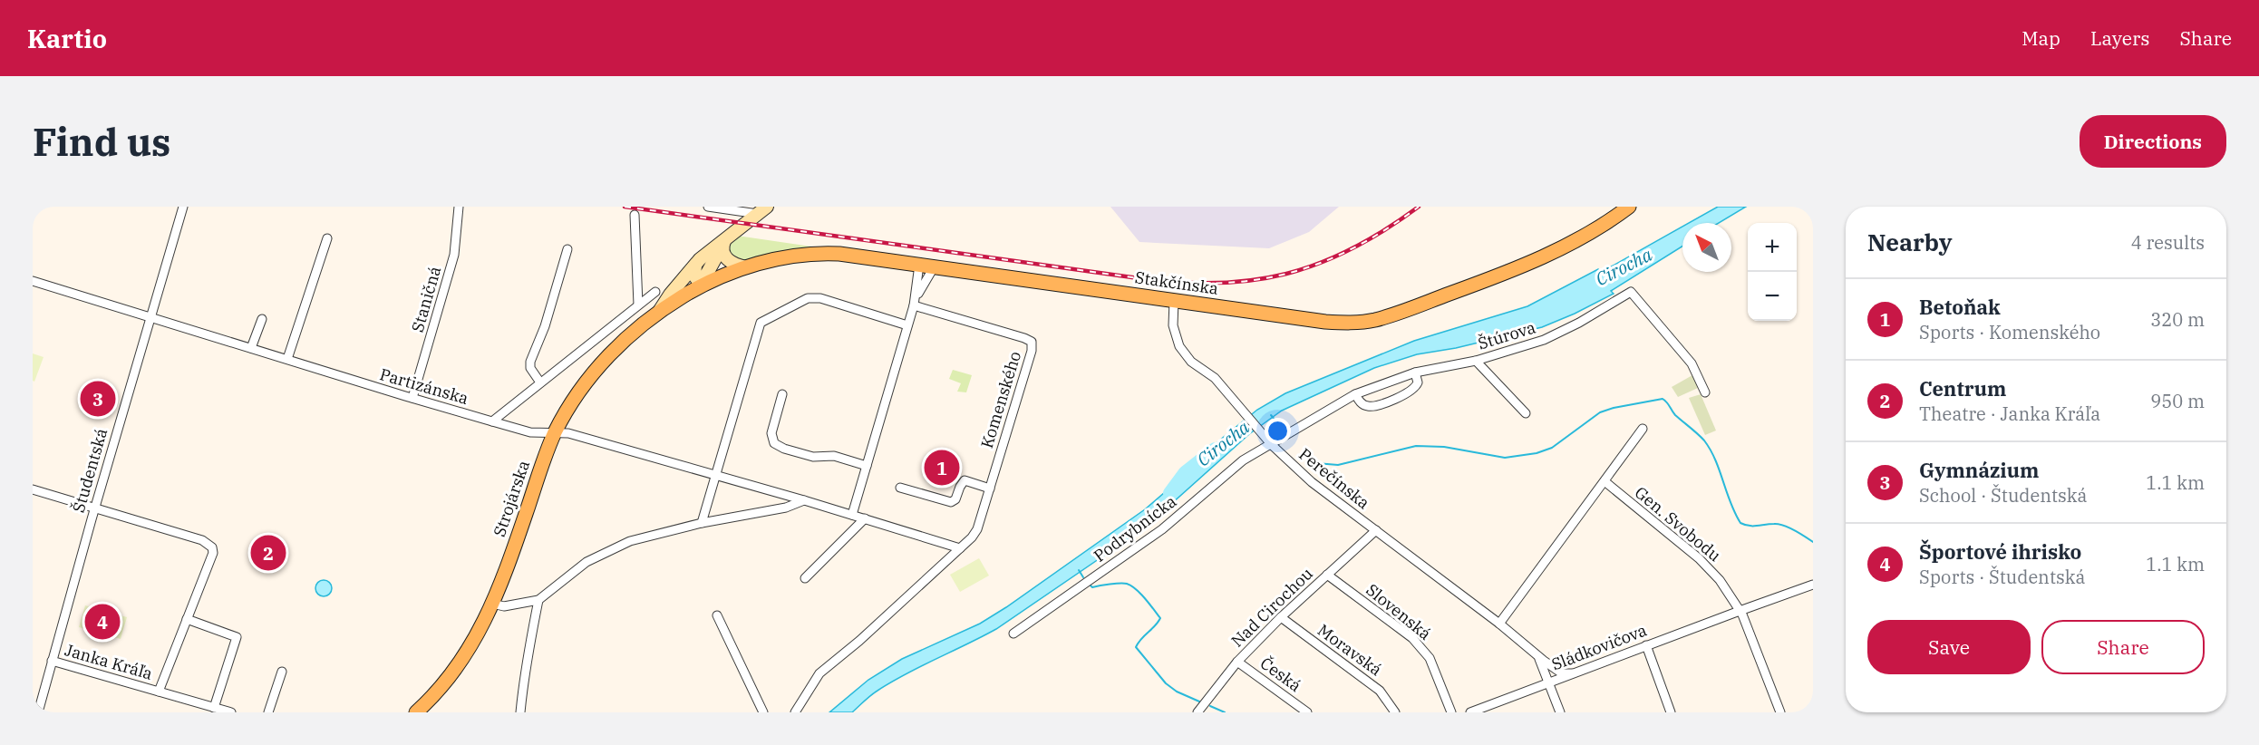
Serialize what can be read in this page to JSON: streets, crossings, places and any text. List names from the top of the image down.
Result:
{
  "streets": {
    "main road": ["Stakčínska", "Strojárska"],
    "street": [
      "Staničná",
      "Štúrova",
      "Partizánska",
      "Komenského",
      "Študentská",
      "Perečínska",
      "Gen. Svobodu",
      "Podrybnícka",
      "Nad Cirochou",
      "Slovenská",
      "Sládkovičova",
      "Moravská",
      "Janka Kráľa",
      "Česká"
    ]
  },
  "crossings": [
    ["Stakčínska", "Perečínska"],
    ["Stakčínska", "Strojárska"],
    ["Staničná", "Partizánska"],
    ["Štúrova", "Perečínska"],
    ["Štúrova", "Podrybnícka"],
    ["Partizánska", "Študentská"],
    ["Partizánska", "Strojárska"],
    ["Študentská", "Janka Kráľa"],
    ["Perečínska", "Podrybnícka"],
    ["Perečínska", "Nad Cirochou"],
    ["Perečínska", "Sládkovičova"],
    ["Gen. Svobodu", "Sládkovičova"],
    ["Nad Cirochou", "Slovenská"],
    ["Nad Cirochou", "Moravská"],
    ["Nad Cirochou", "Česká"]
  ],
  "water": ["Cirocha"],
  "north": "top left",
  "page": {
    "header": "Kartio",
    "nav": ["Map", "Layers", "Share"],
    "buttons": [
      "Directions",
      ["Save", "Share"]
    ],
    "title": "Find us",
    "heading": ["Nearby", "4 results"],
    "map_buttons": ["+", "−"],
    "list": [
      {
        "mark": "1",
        "name": "Betoňak",
        "note": "Sports · Komenského",
        "value": "320 m"
      },
      {
        "mark": "2",
        "name": "Centrum",
        "note": "Theatre · Janka Kráľa",
        "value": "950 m"
      },
      {
        "mark": "3",
        "name": "Gymnázium",
        "note": "School · Študentská",
        "value": "1.1 km"
      },
      {
        "mark": "4",
        "name": "Športové ihrisko",
        "note": "Sports · Študentská",
        "value": "1.1 km"
      }
    ],
    "pins": [
      "3",
      "1",
      "2",
      "4"
    ]
  }
}
